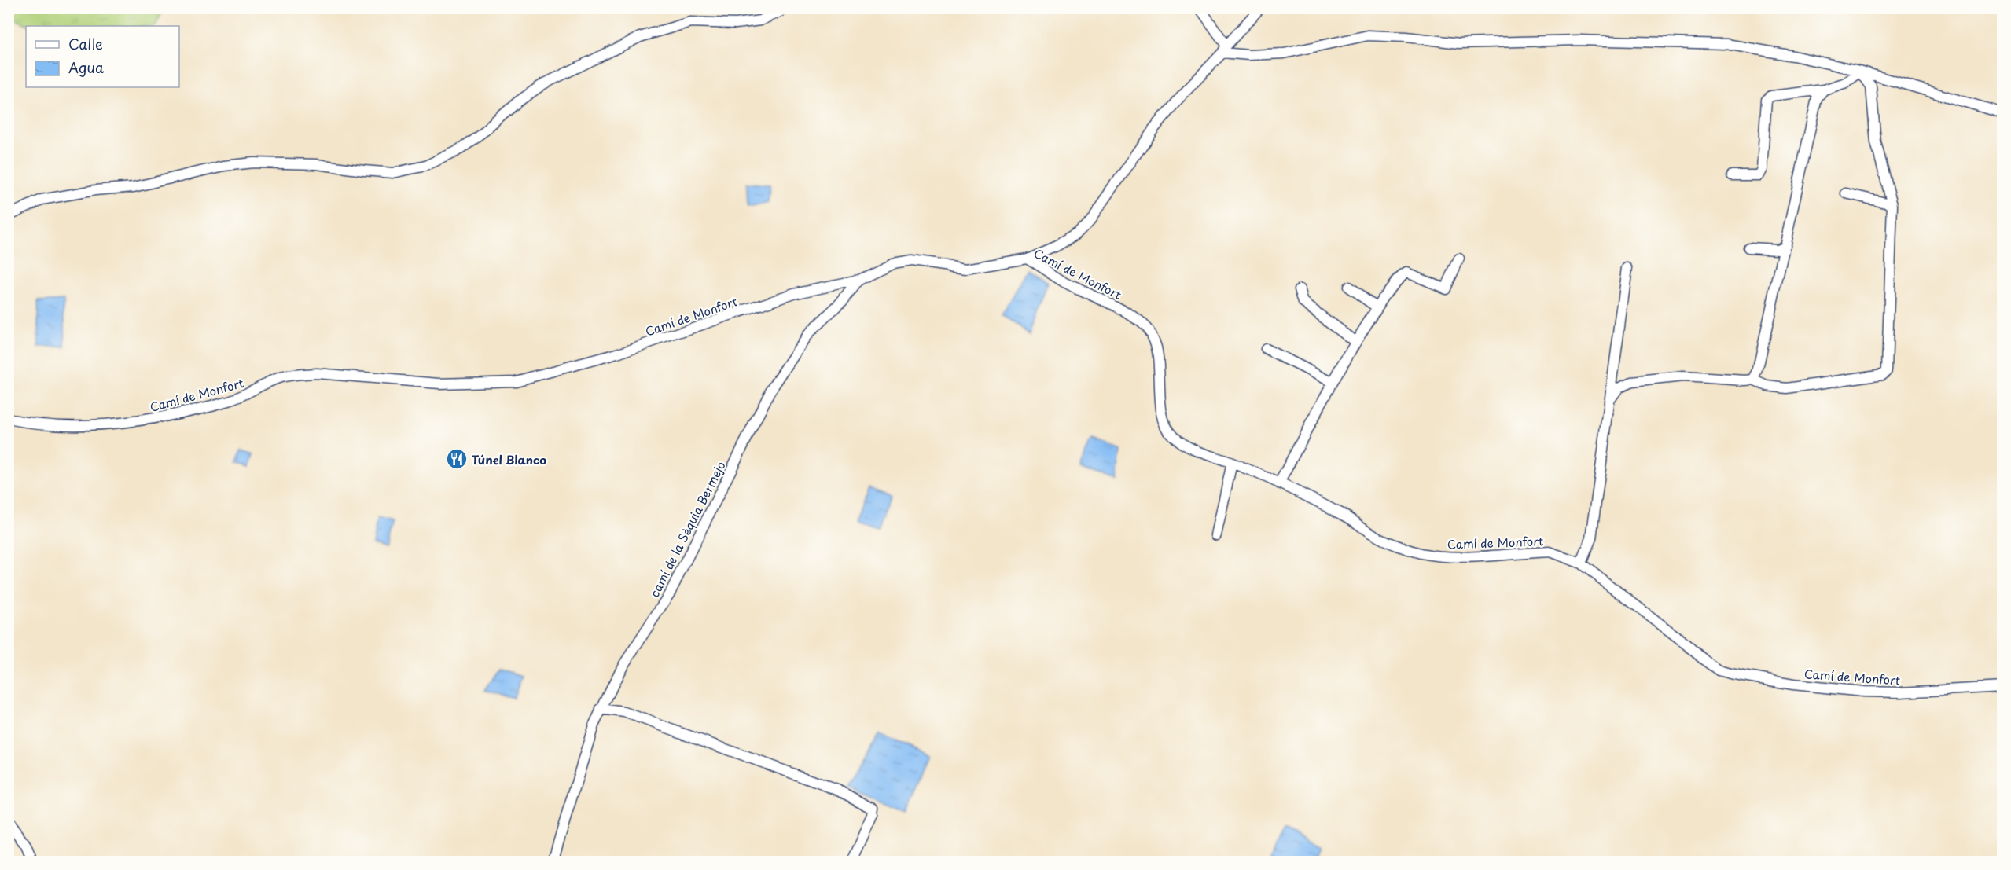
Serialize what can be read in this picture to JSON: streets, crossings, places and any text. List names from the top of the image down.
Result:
{
  "streets": {
    "street": ["Camí de Monfort", "camí de la Sèquia Bermejo"]
  },
  "crossings": [
    ["Camí de Monfort", "camí de la Sèquia Bermejo"]
  ],
  "places": {
    "restaurant": ["Túnel Blanco"]
  },
  "legend": ["Calle", "Agua"]
}
